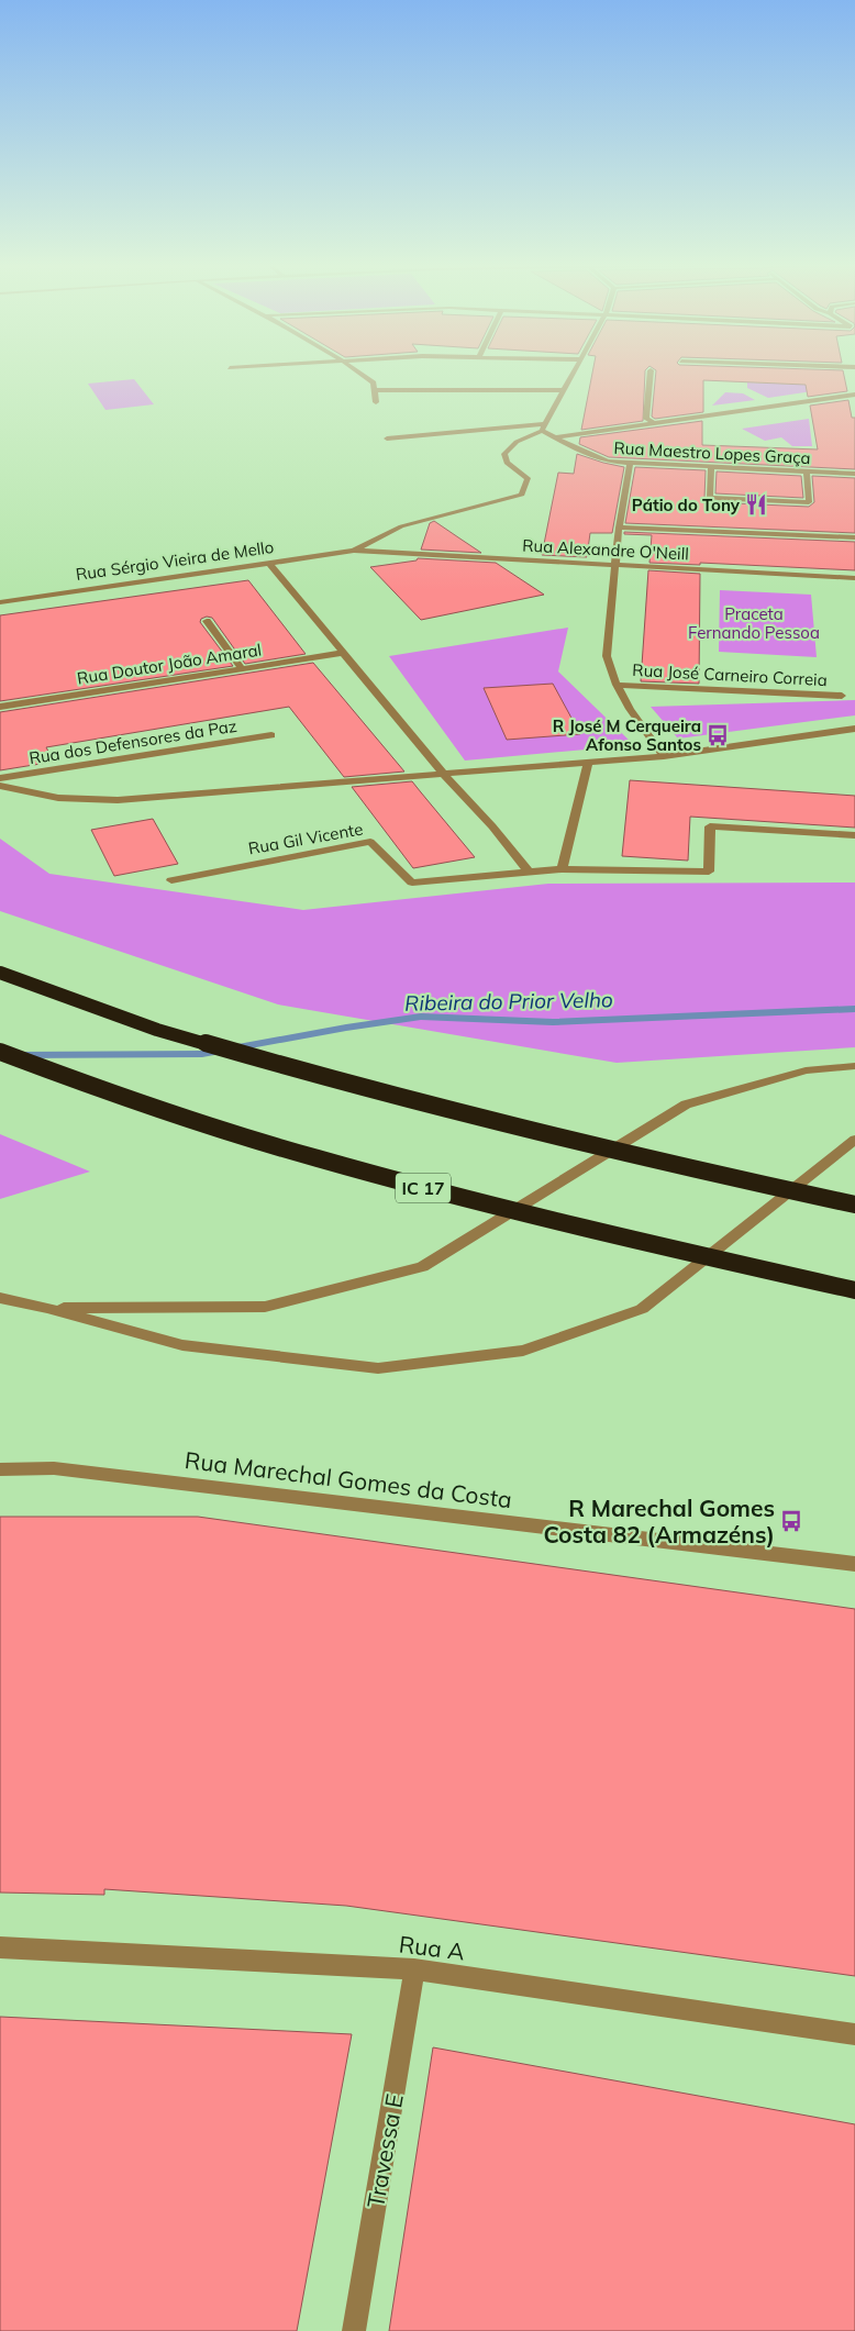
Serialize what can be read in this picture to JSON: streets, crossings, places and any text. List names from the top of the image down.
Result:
{
  "streets": {
    "highway": ["IC 17"],
    "street": [
      "Rua Maestro Lopes Graça",
      "Rua Alexandre O'Neill",
      "Rua Sérgio Vieira de Mello",
      "Rua Doutor João Amaral",
      "Rua José Carneiro Correia",
      "Rua dos Defensores da Paz",
      "Rua Gil Vicente",
      "Rua Marechal Gomes da Costa",
      "Rua A",
      "Travessa E"
    ]
  },
  "crossings": [
    ["Rua Alexandre O'Neill", "Rua Sérgio Vieira de Mello"],
    ["Rua A", "Travessa E"]
  ],
  "water": ["Ribeira do Prior Velho"],
  "parks": ["Praceta Fernando Pessoa"],
  "places": {
    "restaurant": ["Pátio do Tony"],
    "bus stop": ["R José M Cerqueira Afonso Santos", "R Marechal Gomes Costa 82 (Armazéns)"]
  }
}
